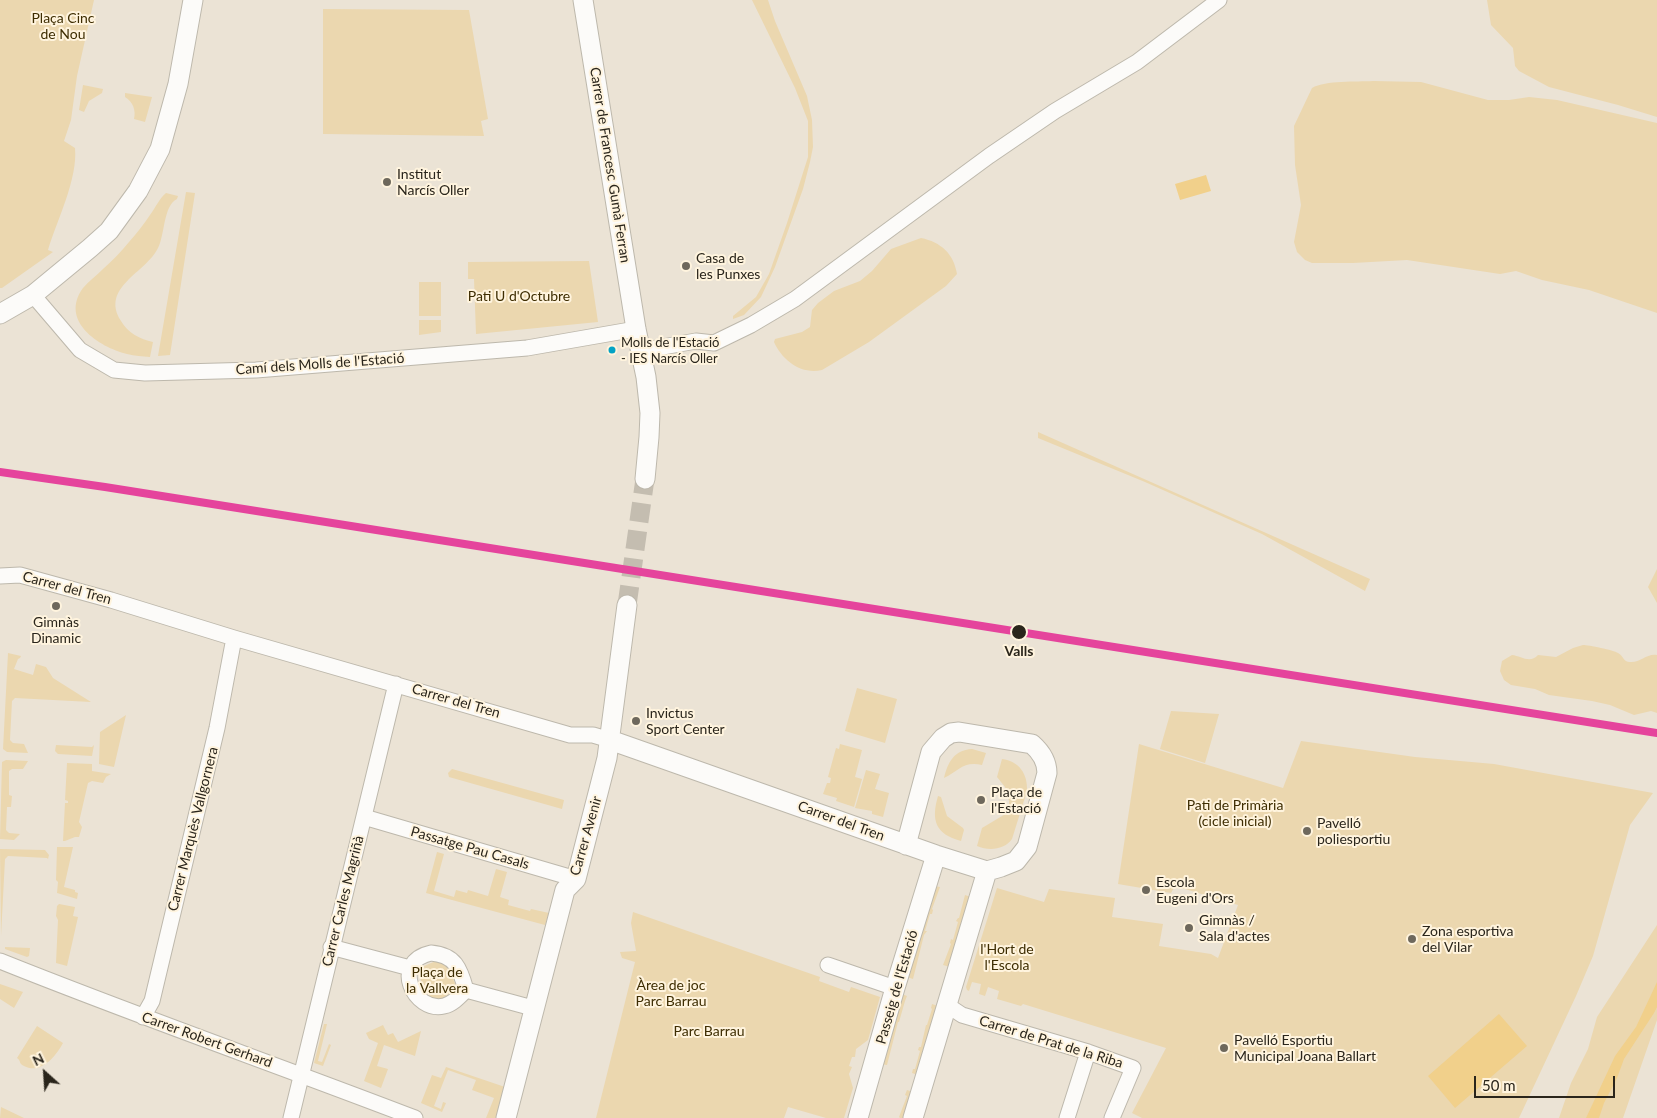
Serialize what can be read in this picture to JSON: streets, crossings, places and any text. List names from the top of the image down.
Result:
{
  "streets": {
    "street": [
      "Carrer de Francesc Gumà Ferran",
      "Camí dels Molls de l'Estació",
      "Carrer del Tren",
      "Carrer Marquès Vallgornera",
      "Carrer Avenir",
      "Passatge Pau Casals",
      "Carrer Carles Magriñà",
      "Passeig de l'Estació",
      "Carrer Robert Gerhard",
      "Carrer de Prat de la Riba"
    ]
  },
  "crossings": [
    ["Carrer de Francesc Gumà Ferran", "Camí dels Molls de l'Estació"],
    ["Carrer del Tren", "Carrer Marquès Vallgornera"],
    ["Carrer del Tren", "Carrer Avenir"],
    ["Carrer del Tren", "Carrer Carles Magriñà"],
    ["Carrer del Tren", "Passeig de l'Estació"],
    ["Carrer Marquès Vallgornera", "Carrer Robert Gerhard"],
    ["Carrer Avenir", "Passatge Pau Casals"],
    ["Passatge Pau Casals", "Carrer Carles Magriñà"],
    ["Carrer Carles Magriñà", "Carrer Robert Gerhard"]
  ],
  "parks": [
    "Plaça Cinc de Nou",
    "Pati U d'Octubre",
    "Pati de Primària (cicle inicial)",
    "l'Hort de l'Escola",
    "Plaça de la Vallvera",
    "Àrea de joc Parc Barrau",
    "Parc Barrau"
  ],
  "places": [
    "Institut Narcís Oller",
    "Casa de les Punxes",
    "Molls de l'Estació - IES Narcís Oller",
    "Gimnàs Dinamic",
    "Valls",
    "Invictus Sport Center",
    "Plaça de l'Estació",
    "Pavelló poliesportiu",
    "Escola Eugeni d'Ors",
    "Gimnàs / Sala d'actes",
    "Zona esportiva del Vilar",
    "Pavelló Esportiu Municipal Joana Ballart"
  ],
  "scale_bar": "50 m",
  "north": "top left"
}
